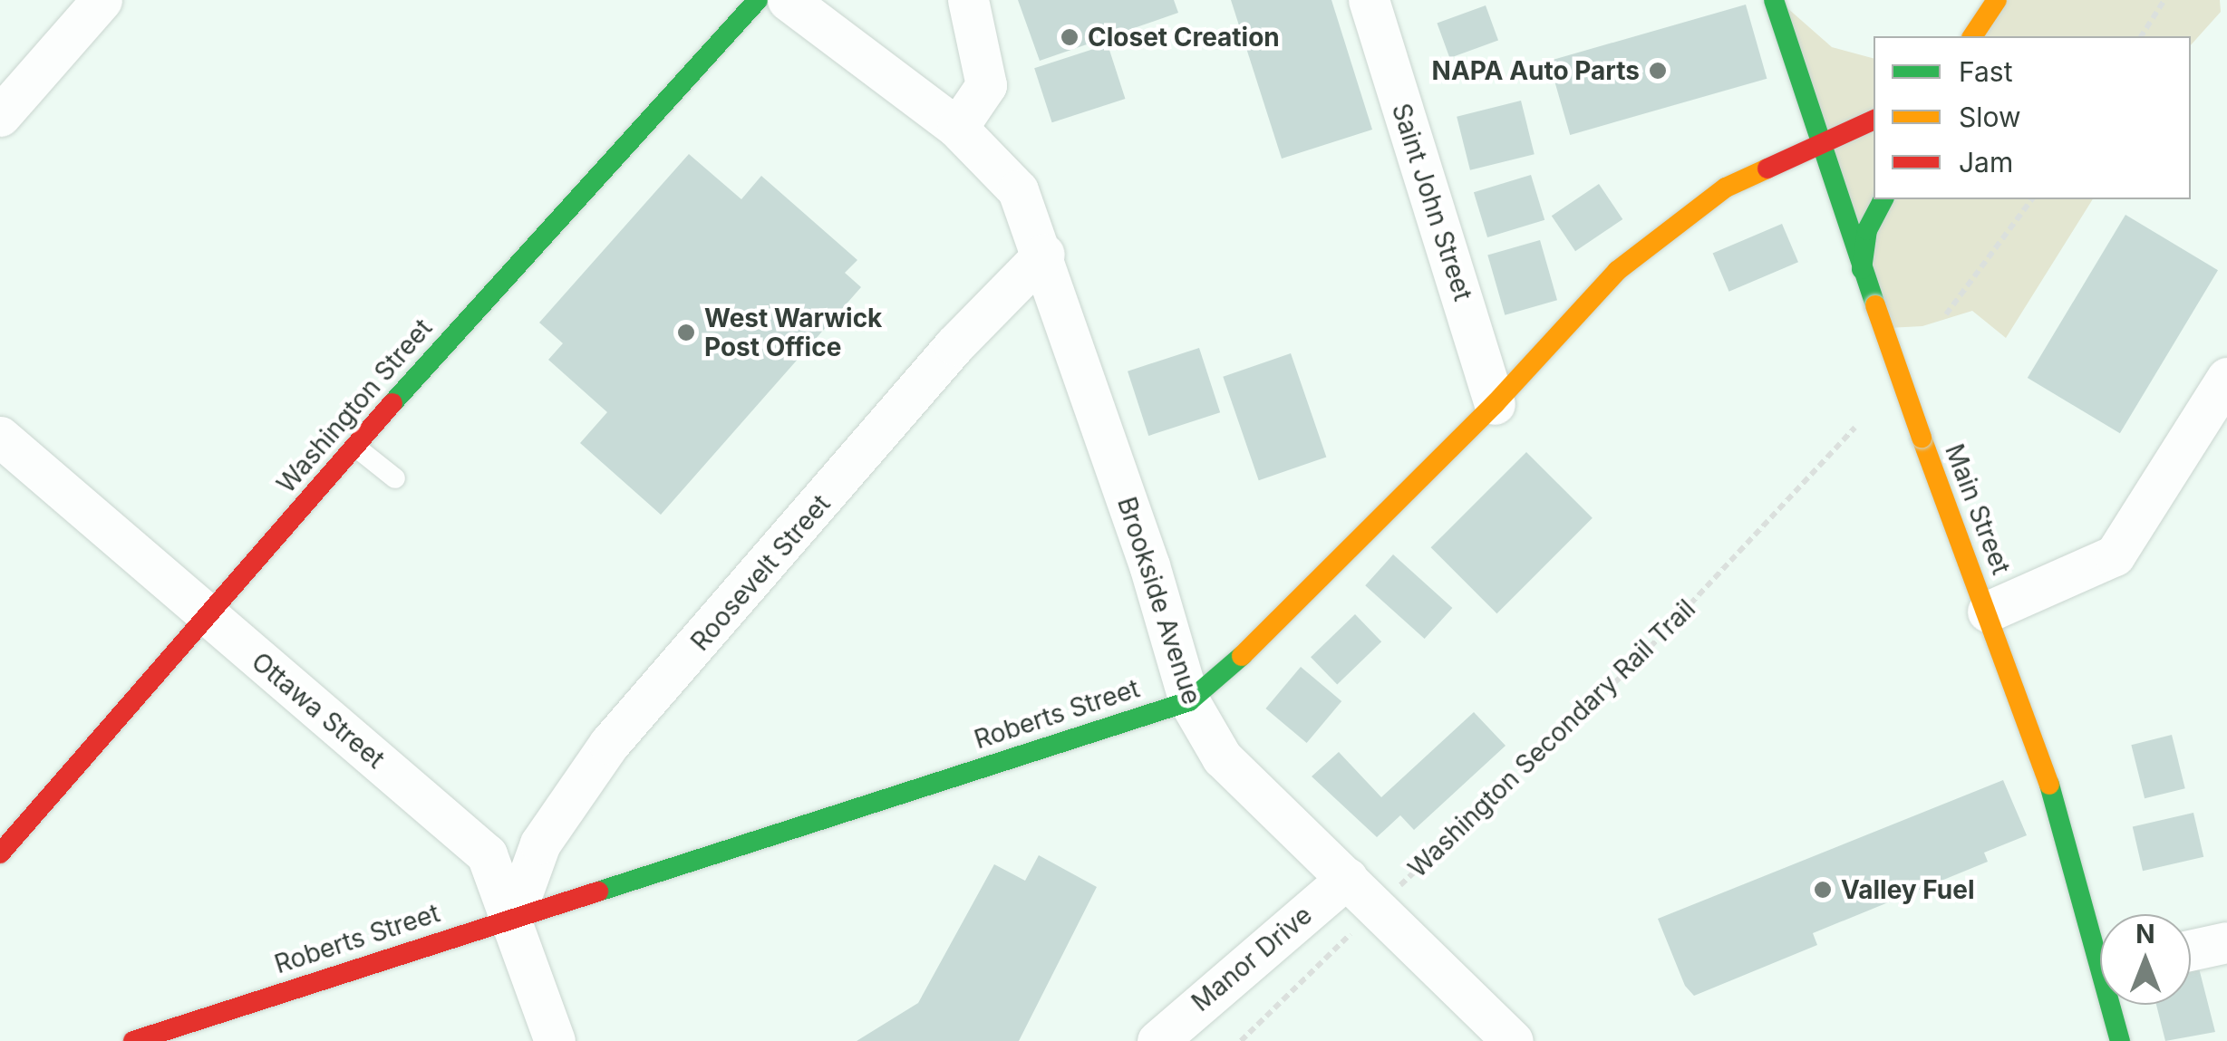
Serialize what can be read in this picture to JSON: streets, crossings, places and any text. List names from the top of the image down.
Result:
{
  "streets": {
    "main road": ["Washington Street", "Main Street", "Roberts Street"],
    "street": [
      "Saint John Street",
      "Roosevelt Street",
      "Brookside Avenue",
      "Ottawa Street",
      "Manor Drive"
    ],
    "path": ["Washington Secondary Rail Trail"]
  },
  "crossings": [
    ["Saint John Street", "Roberts Street"],
    ["Washington Street", "Ottawa Street"],
    ["Main Street", "Roberts Street"],
    ["Roosevelt Street", "Brookside Avenue"],
    ["Roosevelt Street", "Ottawa Street"],
    ["Roosevelt Street", "Roberts Street"],
    ["Brookside Avenue", "Roberts Street"],
    ["Brookside Avenue", "Washington Secondary Rail Trail"],
    ["Brookside Avenue", "Manor Drive"],
    ["Ottawa Street", "Roberts Street"]
  ],
  "places": [
    "Closet Creation",
    "NAPA Auto Parts",
    "West Warwick Post Office",
    "Valley Fuel"
  ],
  "legend": ["Fast", "Slow", "Jam"],
  "north": "top"
}
